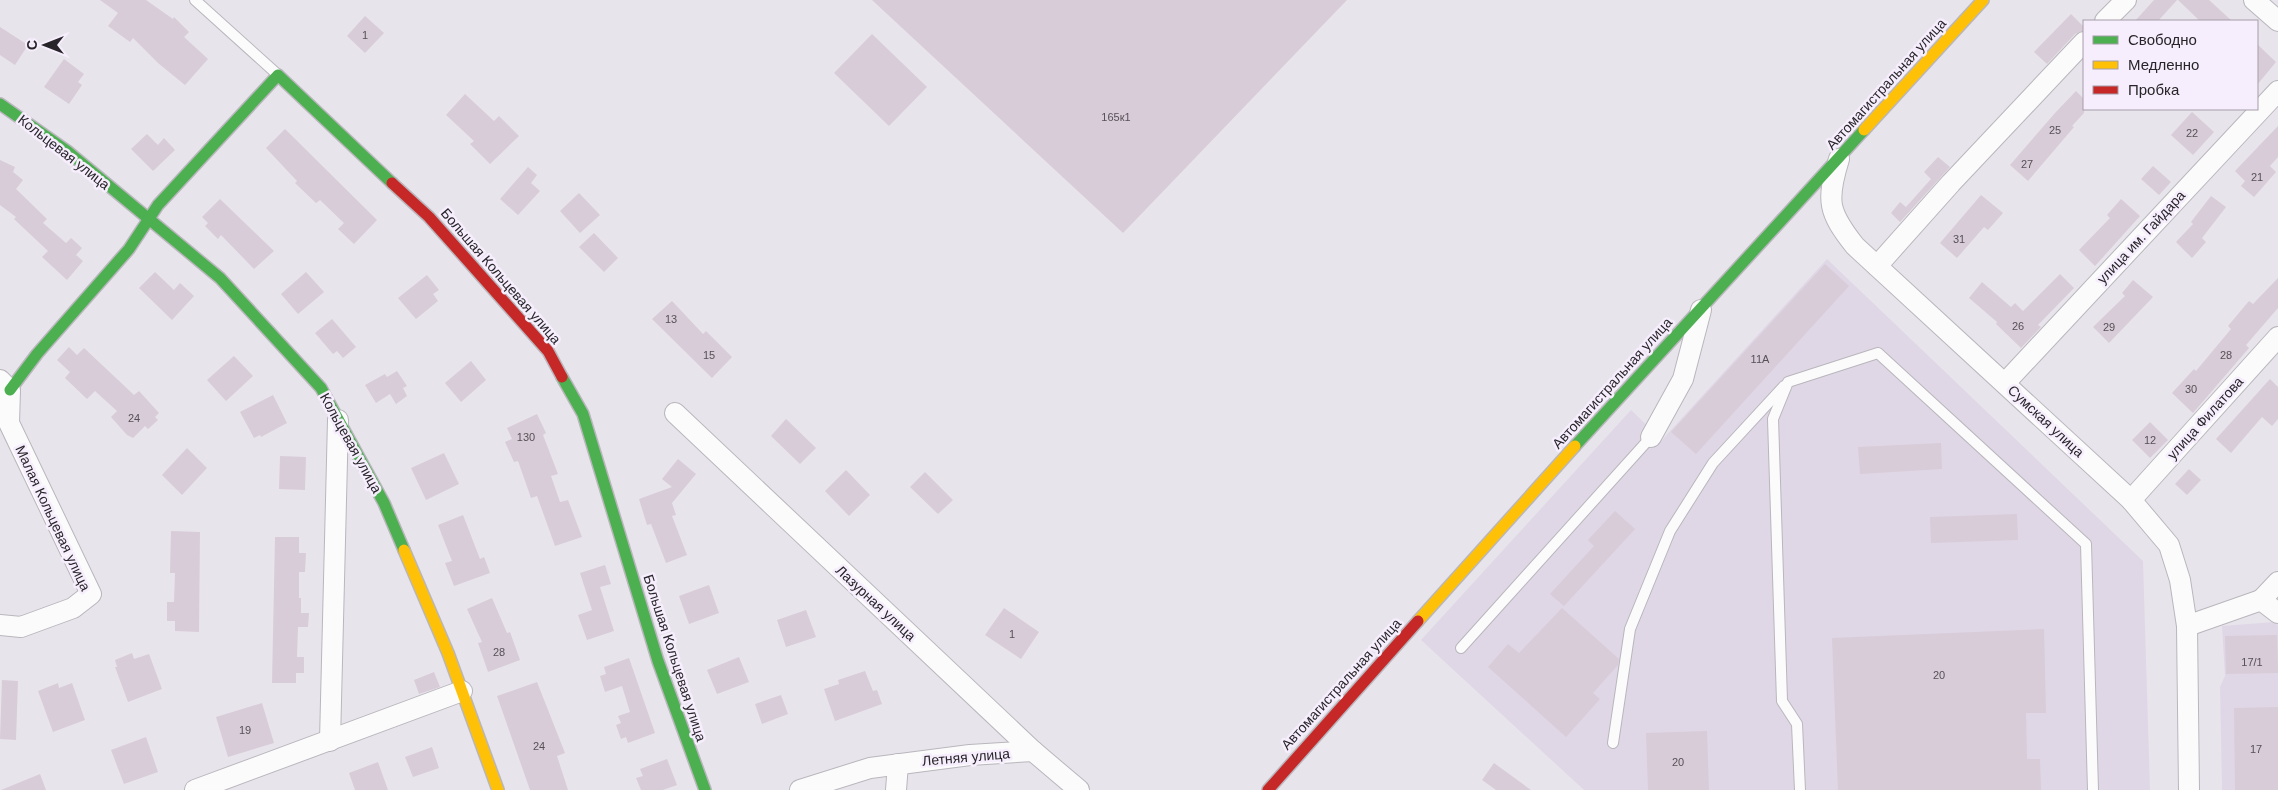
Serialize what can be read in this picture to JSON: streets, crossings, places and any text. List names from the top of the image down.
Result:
{
  "streets": {
    "street": [
      "Автомагистральная улица",
      "Кольцевая улица",
      "улица им. Гайдара",
      "Большая Кольцевая улица",
      "улица Филатова",
      "Сумская улица",
      "Малая Кольцевая улица",
      "Лазурная улица",
      "Летняя улица"
    ]
  },
  "crossings": [
    ["Автомагистральная улица", "Сумская улица"],
    ["улица им. Гайдара", "Сумская улица"],
    ["улица Филатова", "Сумская улица"],
    ["Лазурная улица", "Летняя улица"]
  ],
  "house_numbers": [
    "1",
    "165к1",
    "25",
    "22",
    "27",
    "21",
    "31",
    "13",
    "26",
    "29",
    "15",
    "28",
    "11А",
    "30",
    "24",
    "130",
    "12",
    "1",
    "28",
    "17/1",
    "20",
    "19",
    "24",
    "17",
    "20"
  ],
  "legend": ["Свободно", "Медленно", "Пробка"],
  "north": "left"
}
